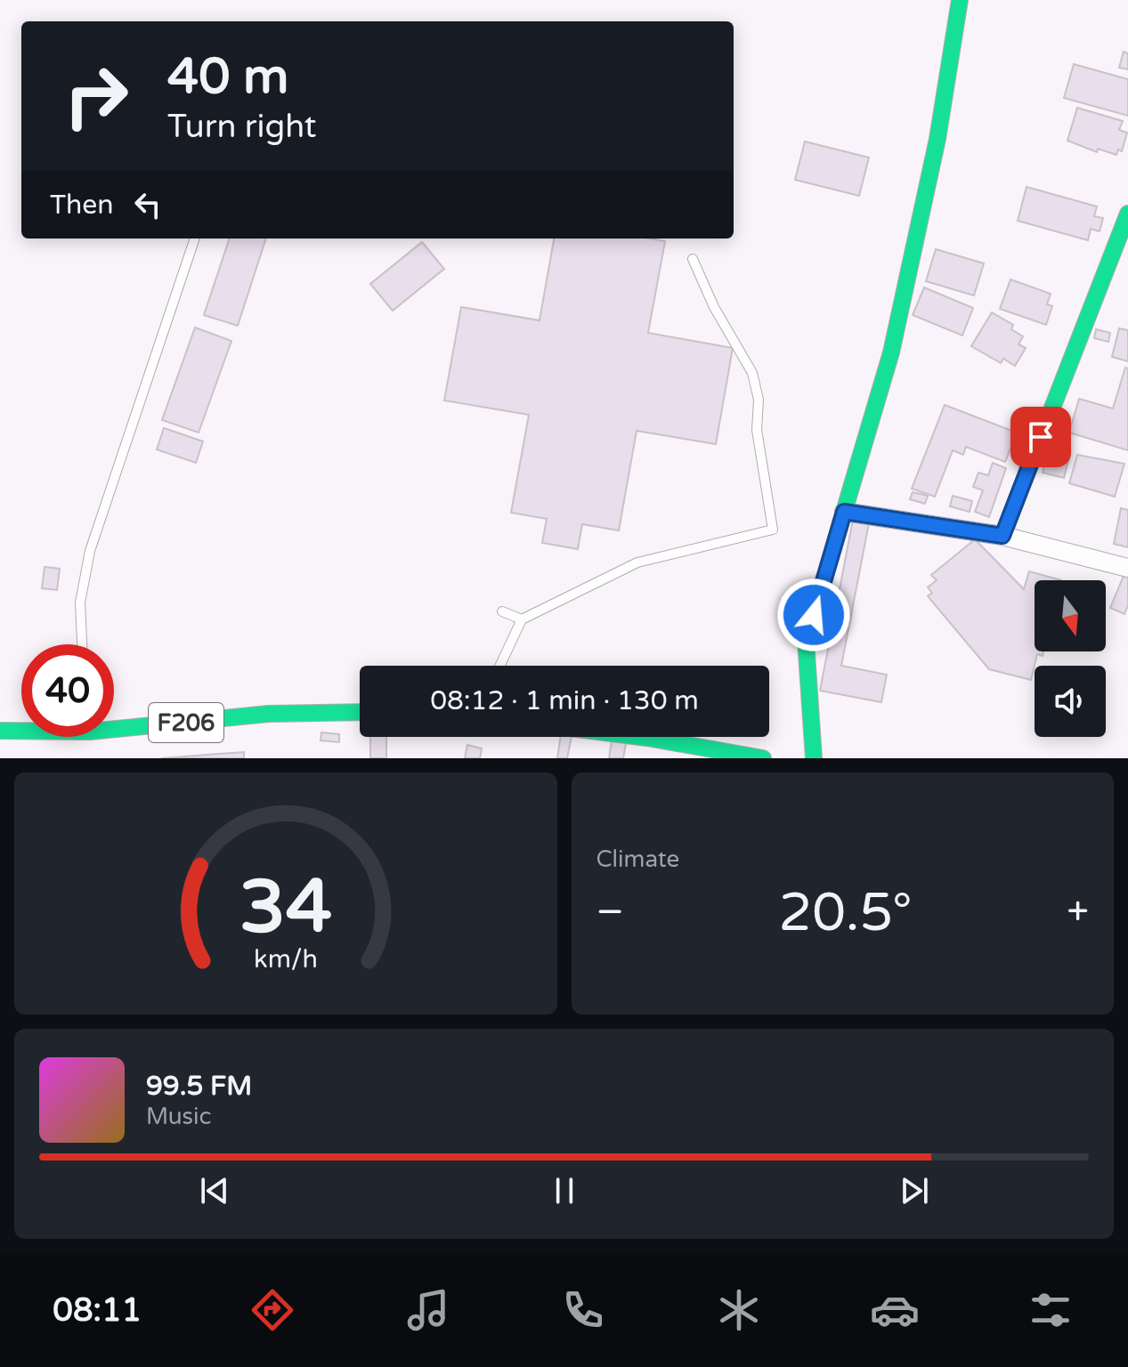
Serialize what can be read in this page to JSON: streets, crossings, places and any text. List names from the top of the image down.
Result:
{
  "streets": {
    "street": ["F206"]
  },
  "north": "bottom",
  "page": {
    "turn": ["40 m", "Turn right"],
    "then": "Then",
    "limit": "40",
    "trip": "08:12 · 1 min · 130 m",
    "tile": "Climate",
    "heat": ["−", "20.5°", "+"],
    "song": ["99.5 FM", "Music"],
    "tabs": "08:11",
    "gauge": ["34", "km/h"]
  }
}
